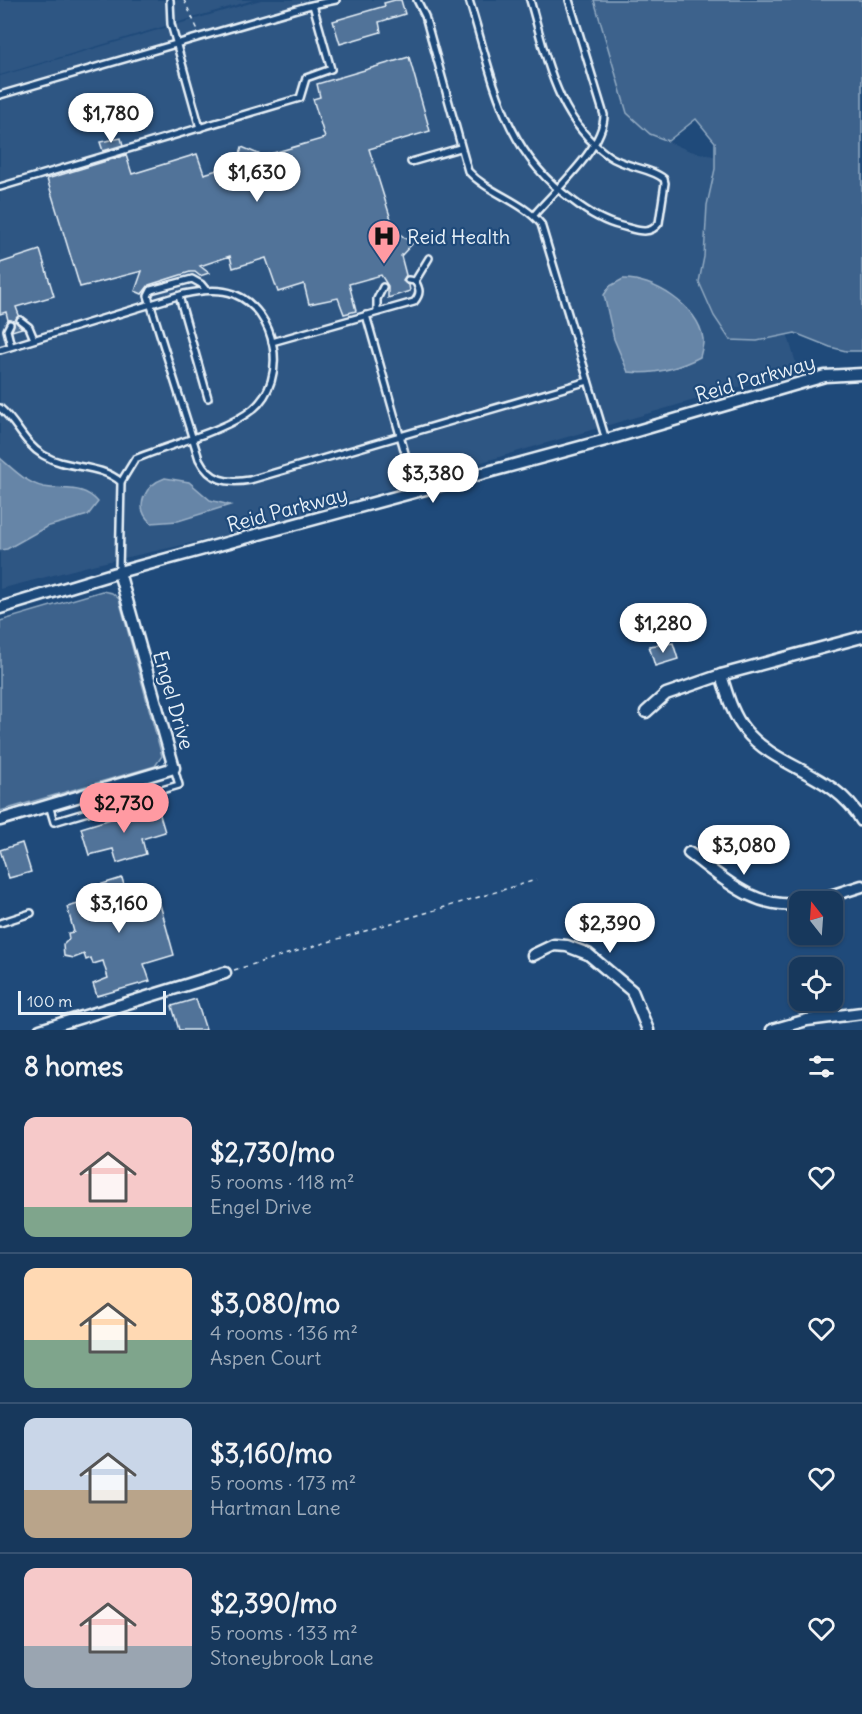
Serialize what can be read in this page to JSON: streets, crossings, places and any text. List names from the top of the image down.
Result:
{
  "streets": {
    "street": ["Reid Parkway", "Engel Drive"]
  },
  "crossings": [
    ["Reid Parkway", "Engel Drive"]
  ],
  "places": {
    "hospital": ["Reid Health"]
  },
  "scale_bar": "100 m",
  "north": "top",
  "page": {
    "price": [
      "$1,780",
      "$1,630",
      "$3,380",
      "$1,280",
      "$2,730",
      "$3,080",
      "$3,160",
      "$2,390"
    ],
    "scale": "100 m",
    "heading": "8 homes",
    "list": [
      {
        "name": "$2,730/mo",
        "note": "5 rooms · 118 m² · Engel Drive"
      },
      {
        "name": "$3,080/mo",
        "note": "4 rooms · 136 m² · Aspen Court"
      },
      {
        "name": "$3,160/mo",
        "note": "5 rooms · 173 m² · Hartman Lane"
      },
      {
        "name": "$2,390/mo",
        "note": "5 rooms · 133 m² · Stoneybrook Lane"
      }
    ]
  }
}
